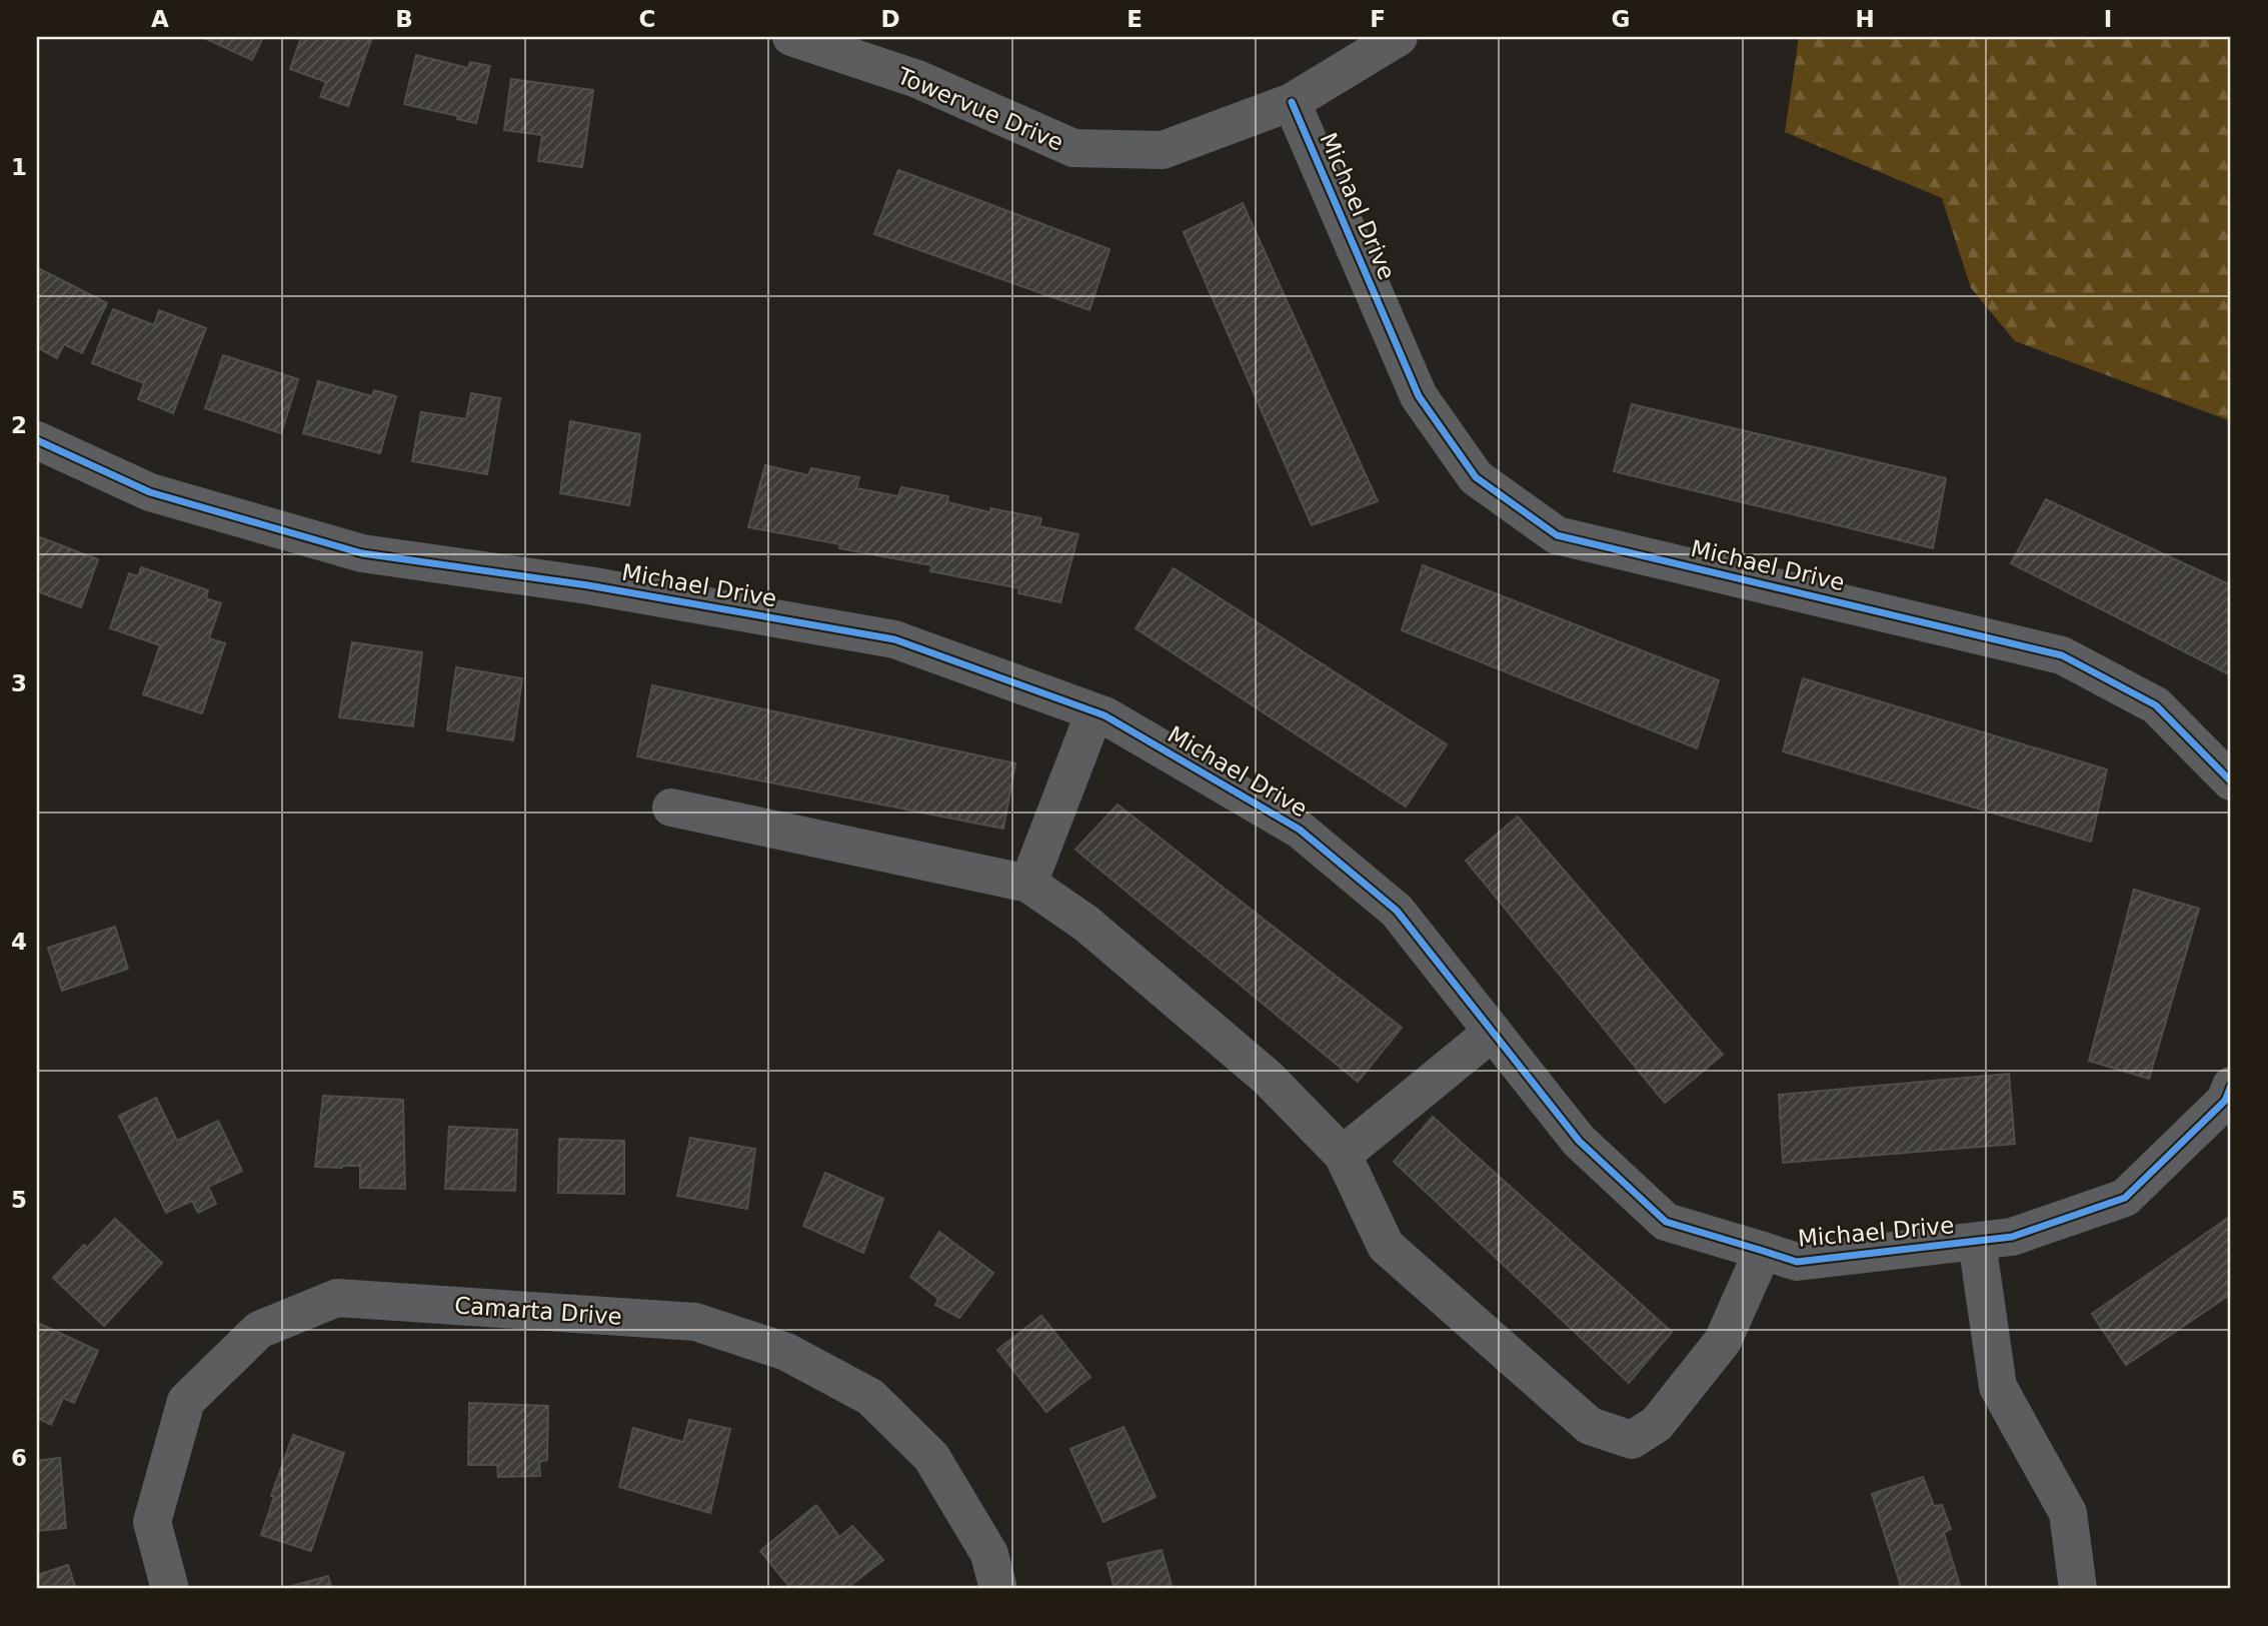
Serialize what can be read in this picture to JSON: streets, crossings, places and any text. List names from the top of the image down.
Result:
{
  "streets": {
    "street": ["Towervue Drive", "Michael Drive", "Camarta Drive"]
  },
  "crossings": [
    ["Towervue Drive", "Michael Drive"]
  ],
  "grid": {
    "columns": [
      "A",
      "B",
      "C",
      "D",
      "E",
      "F",
      "G",
      "H",
      "I"
    ],
    "rows": [
      "1",
      "2",
      "3",
      "4",
      "5",
      "6"
    ]
  }
}
